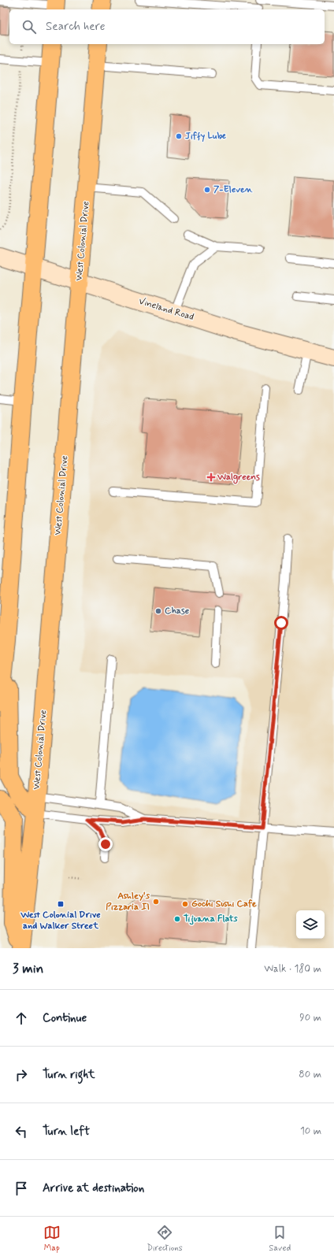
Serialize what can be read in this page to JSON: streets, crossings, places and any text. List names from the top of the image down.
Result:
{
  "streets": {
    "highway": ["West Colonial Drive"],
    "main road": ["Vineland Road"]
  },
  "crossings": [
    ["West Colonial Drive", "Vineland Road"]
  ],
  "places": {
    "other": [
      "Jiffy Lube",
      "7-Eleven",
      "Chase",
      "Ashley's Pizzaria II",
      "Gochi Sushi Cafe",
      "Tijuana Flats"
    ],
    "health": ["Walgreens"],
    "transit": ["West Colonial Drive and Walker Street"]
  },
  "page": {
    "search": "Search here",
    "heading": ["3 min", "Walk · 180 m"],
    "list": [
      ["Continue", "90 m"],
      ["Turn right", "80 m"],
      ["Turn left", "10 m"],
      "Arrive at destination"
    ],
    "nav": ["Map", "Directions", "Saved"]
  }
}
